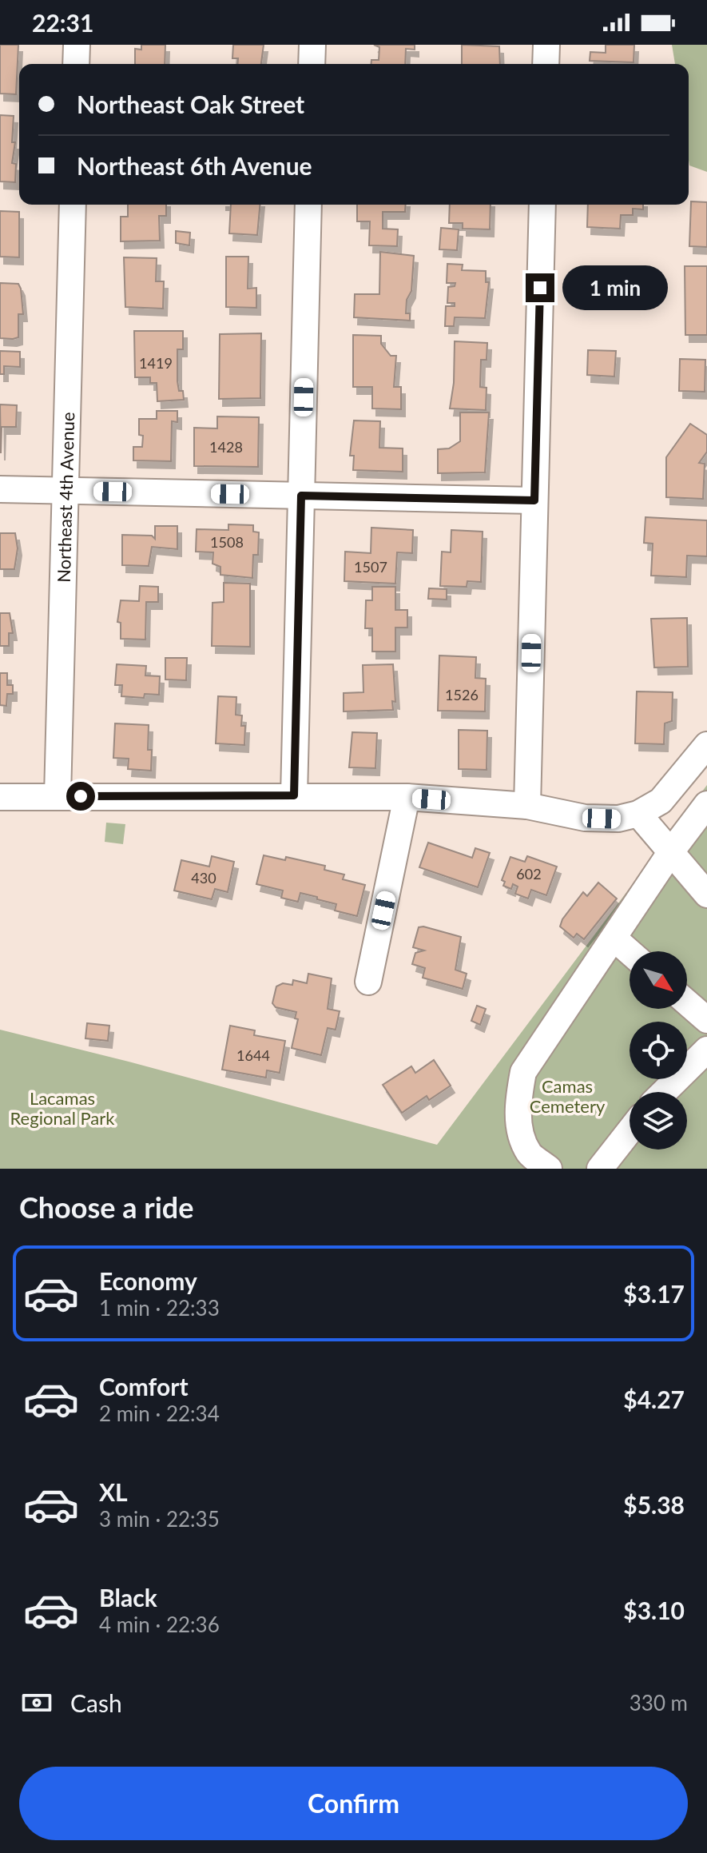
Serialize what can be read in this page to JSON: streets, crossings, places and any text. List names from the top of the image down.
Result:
{
  "streets": {
    "street": ["Northeast 4th Avenue"]
  },
  "parks": ["Camas Cemetery", "Lacamas Regional Park"],
  "house_numbers": [
    "1419",
    "1428",
    "1508",
    "1507",
    "1526",
    "602",
    "430",
    "1644"
  ],
  "north": "bottom right",
  "page": {
    "status": "22:31",
    "banner": ["Northeast Oak Street", "Northeast 6th Avenue"],
    "bubble": "1 min",
    "heading": "Choose a ride",
    "list": [
      {
        "name": "Economy",
        "note": "1 min · 22:33",
        "value": "$3.17"
      },
      {
        "name": "Comfort",
        "note": "2 min · 22:34",
        "value": "$4.27"
      },
      {
        "name": "XL",
        "note": "3 min · 22:35",
        "value": "$5.38"
      },
      {
        "name": "Black",
        "note": "4 min · 22:36",
        "value": "$3.10"
      }
    ],
    "pay": ["Cash", "330 m"],
    "buttons": "Confirm"
  }
}
